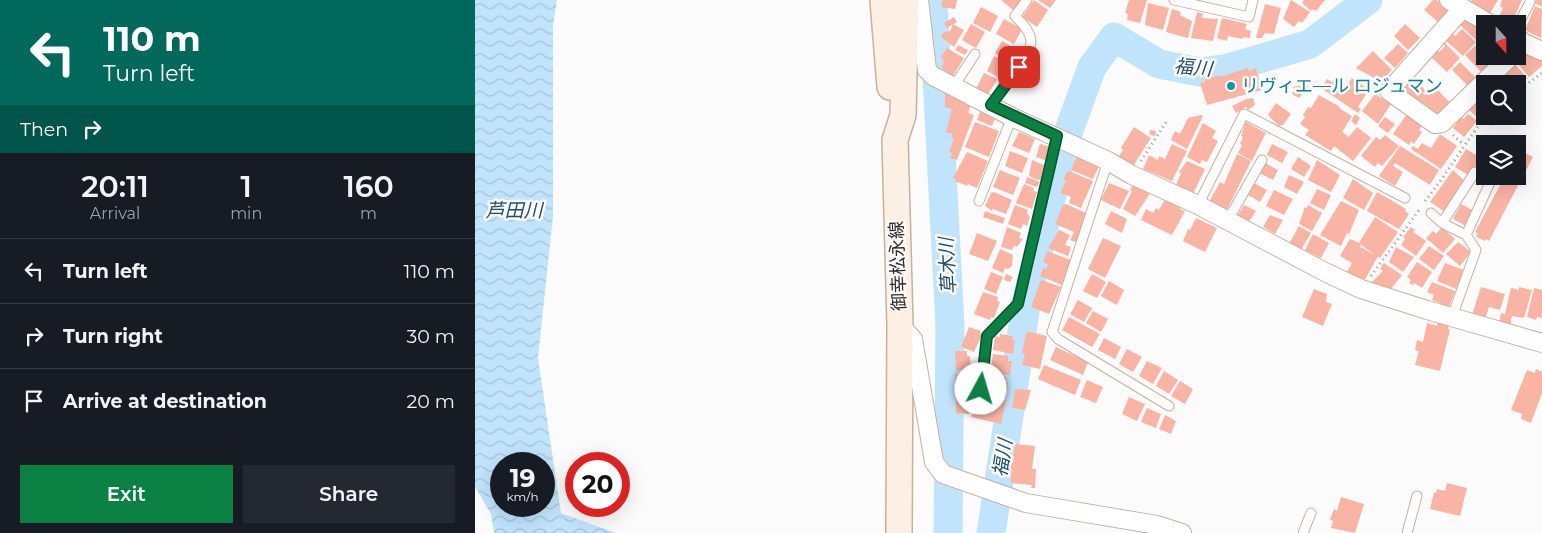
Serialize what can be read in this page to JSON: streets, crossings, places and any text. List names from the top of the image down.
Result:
{
  "streets": {
    "main road": ["御幸松永線"]
  },
  "water": ["福川", "芦田川", "草木川"],
  "places": ["リヴィエ―ル ロジュマン"],
  "north": "bottom",
  "page": {
    "turn": ["110 m", "Turn left"],
    "then": "Then",
    "eta": [
      "20:11",
      "Arrival",
      "1",
      "min",
      "160",
      "m"
    ],
    "list": [
      {
        "name": "Turn left",
        "value": "110 m"
      },
      {
        "name": "Turn right",
        "value": "30 m"
      },
      {
        "name": "Arrive at destination",
        "value": "20 m"
      }
    ],
    "speed": "19 km/h",
    "limit": "20",
    "buttons": ["Exit", "Share"]
  }
}
